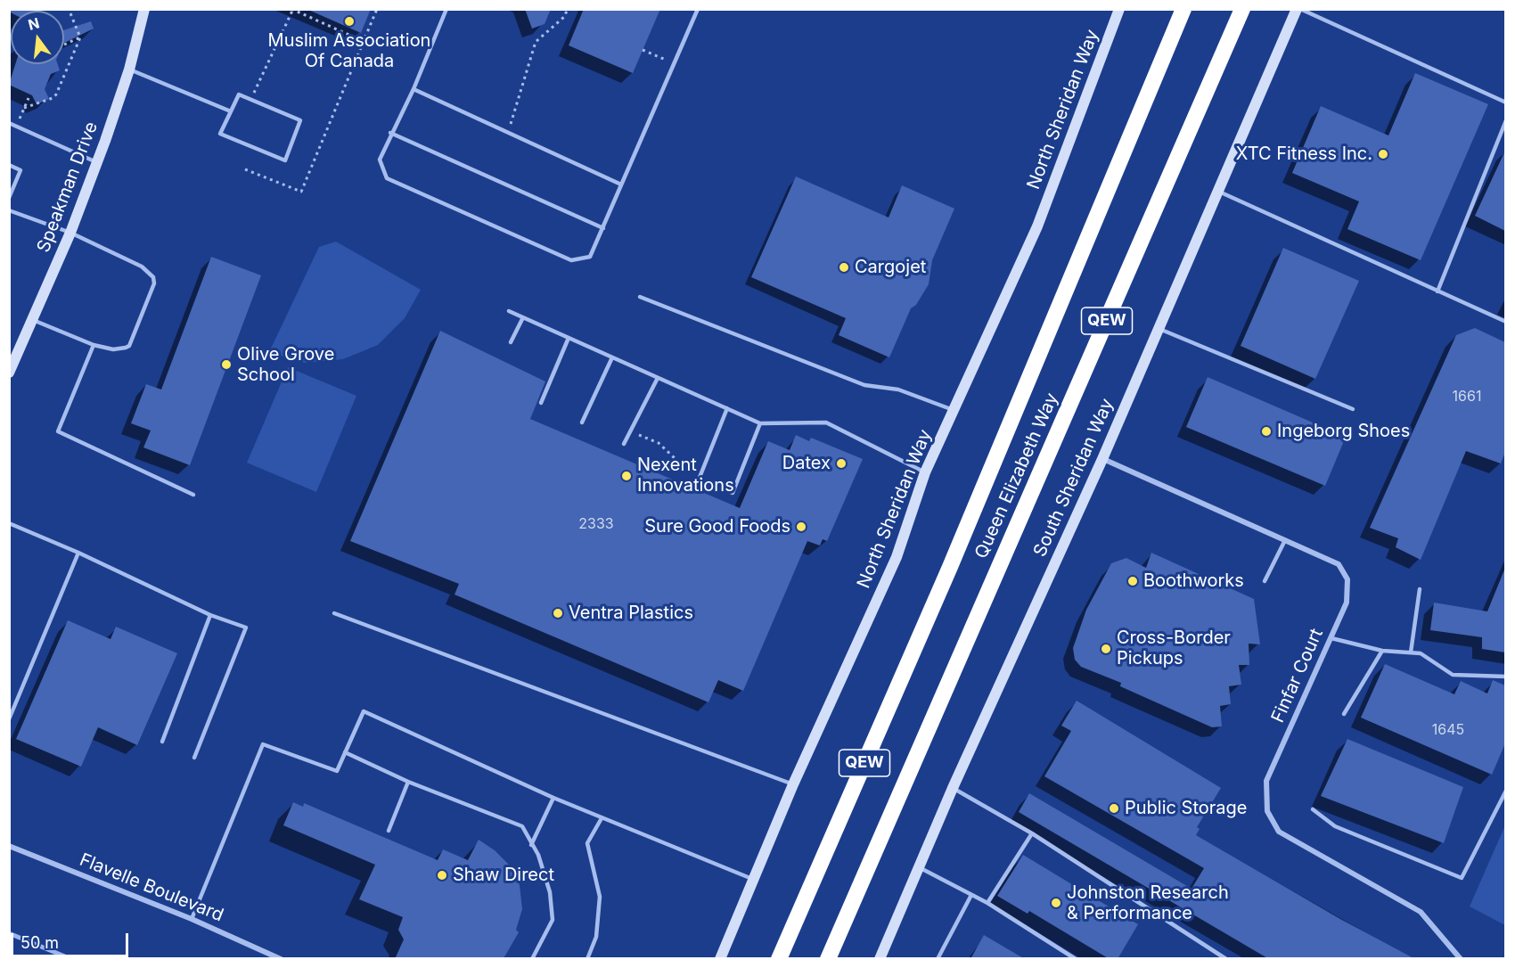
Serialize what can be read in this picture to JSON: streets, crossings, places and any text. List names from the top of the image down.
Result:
{
  "streets": {
    "highway": ["QEW", "Queen Elizabeth Way"],
    "street": [
      "North Sheridan Way",
      "Speakman Drive",
      "South Sheridan Way",
      "Finfar Court",
      "Flavelle Boulevard"
    ]
  },
  "crossings": [
    ["South Sheridan Way", "Finfar Court"]
  ],
  "places": [
    "Muslim Association Of Canada",
    "XTC Fitness Inc.",
    "Cargojet",
    "Olive Grove School",
    "Ingeborg Shoes",
    "Datex",
    "Nexent Innovations",
    "Sure Good Foods",
    "Boothworks",
    "Ventra Plastics",
    "Cross-Border Pickups",
    "Public Storage",
    "Shaw Direct",
    "Johnston Research & Performance"
  ],
  "house_numbers": ["1661", "2333", "1645"],
  "scale_bar": "50 m",
  "north": "top"
}
